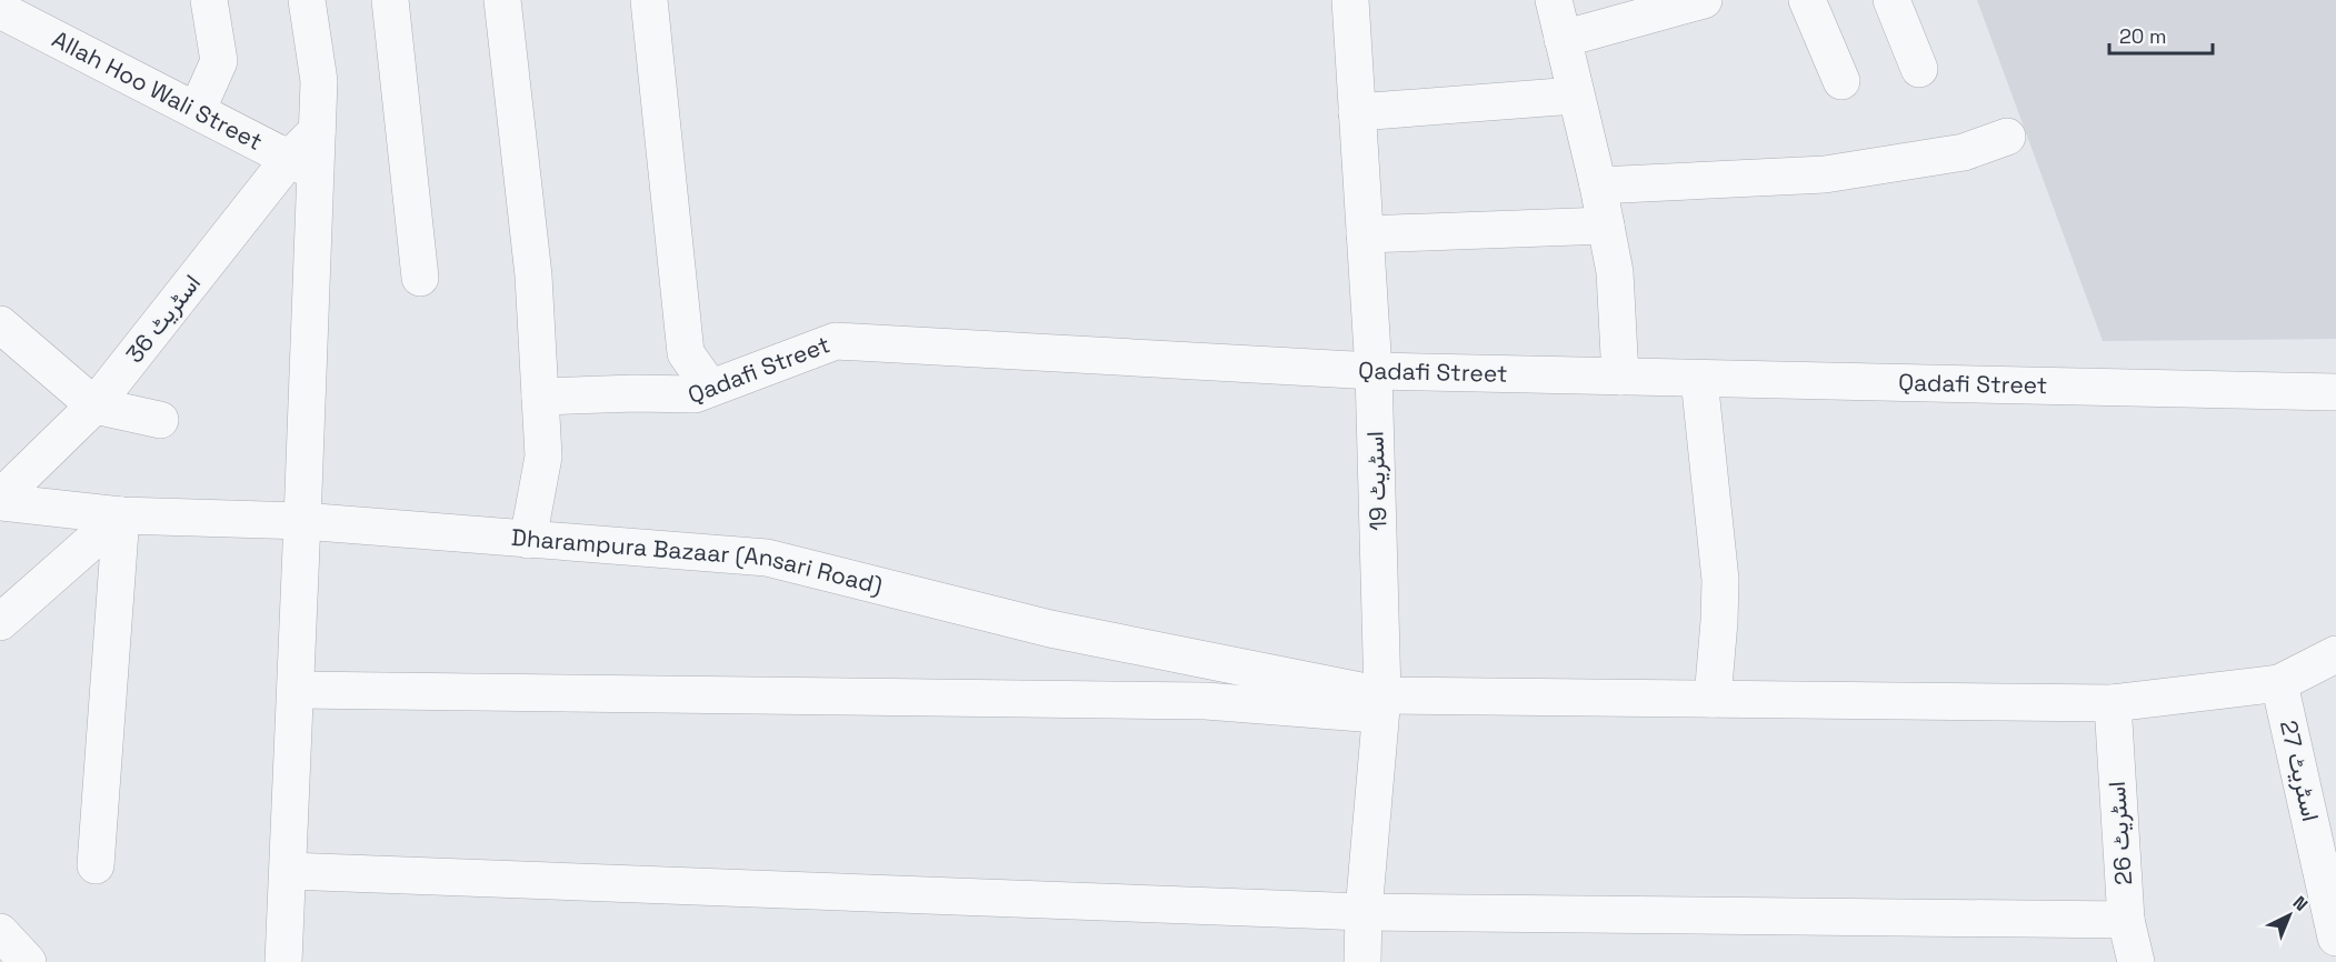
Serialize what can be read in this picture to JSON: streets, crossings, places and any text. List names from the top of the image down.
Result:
{
  "streets": {
    "street": [
      "Allah Hoo Wali Street",
      "اسٹریٹ 36",
      "Qadafi Street",
      "اسٹریٹ 19",
      "Dharampura Bazaar (Ansari Road)",
      "اسٹریٹ 27",
      "اسٹریٹ 26"
    ]
  },
  "crossings": [
    ["Allah Hoo Wali Street", "اسٹریٹ 36"],
    ["اسٹریٹ 36", "Dharampura Bazaar (Ansari Road)"],
    ["Qadafi Street", "اسٹریٹ 19"],
    ["اسٹریٹ 19", "Dharampura Bazaar (Ansari Road)"]
  ],
  "scale_bar": "20 m",
  "north": "top right"
}
